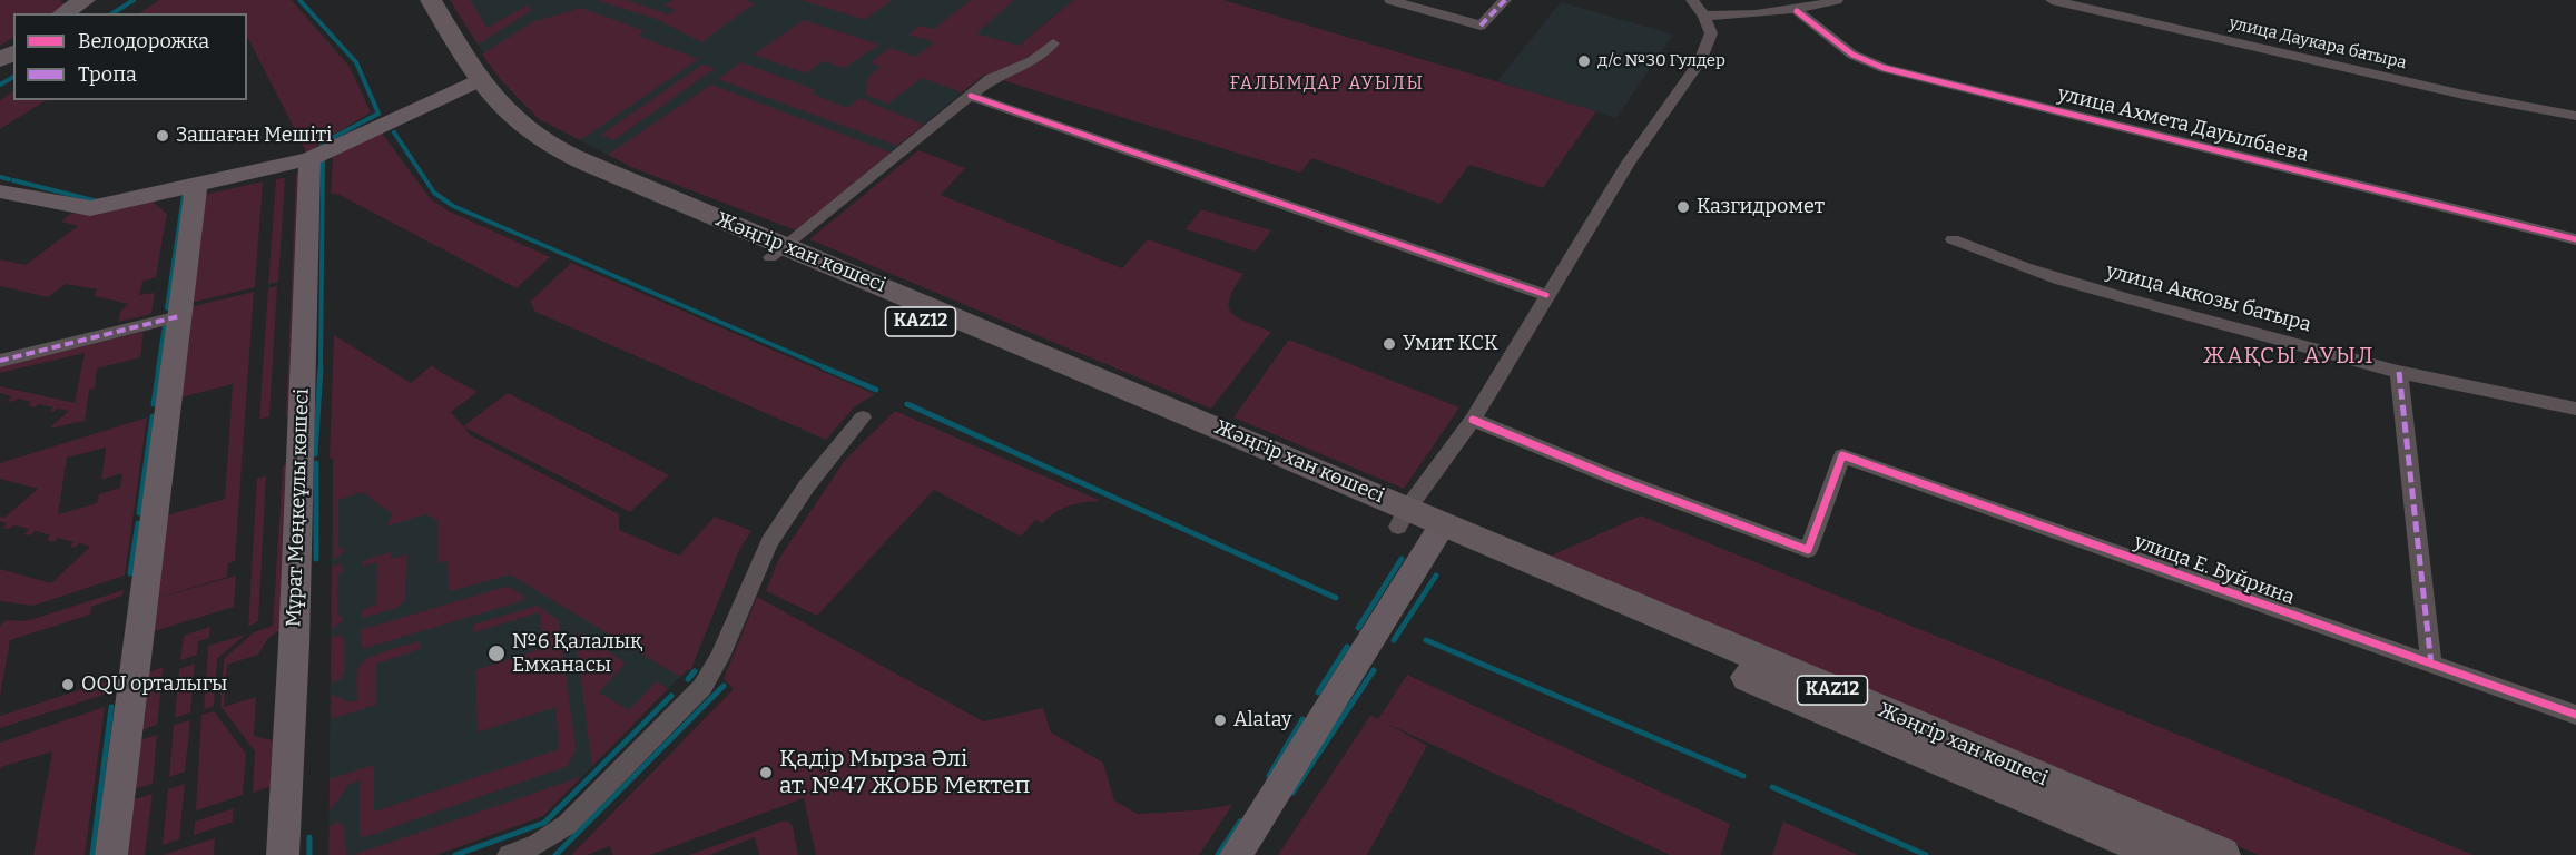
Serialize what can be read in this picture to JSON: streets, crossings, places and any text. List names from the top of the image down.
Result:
{
  "streets": {
    "main road": ["Жәңгір хан көшесі", "KAZ12", "Мұрат Мөңкеұлы көшесі"],
    "street": [
      "улица Даукара батыра",
      "улица Ахмета Дауылбаева",
      "улица Аккозы батыра",
      "улица Е. Буйрина"
    ]
  },
  "districts": ["ҒАЛЫМДАР АУЫЛЫ", "ЖАҚСЫ АУЫЛ"],
  "places": [
    "д/с №30 Гулдер",
    "Зашаған Мешіті",
    "Казгидромет",
    "Умит КСК",
    "№6 Қалалық Емханасы",
    "OQU орталыгы",
    "Alatay",
    "Қадір Мырза Әлі ат. №47 ЖОББ Мектеп"
  ],
  "legend": ["Велодорожка", "Тропа"]
}
